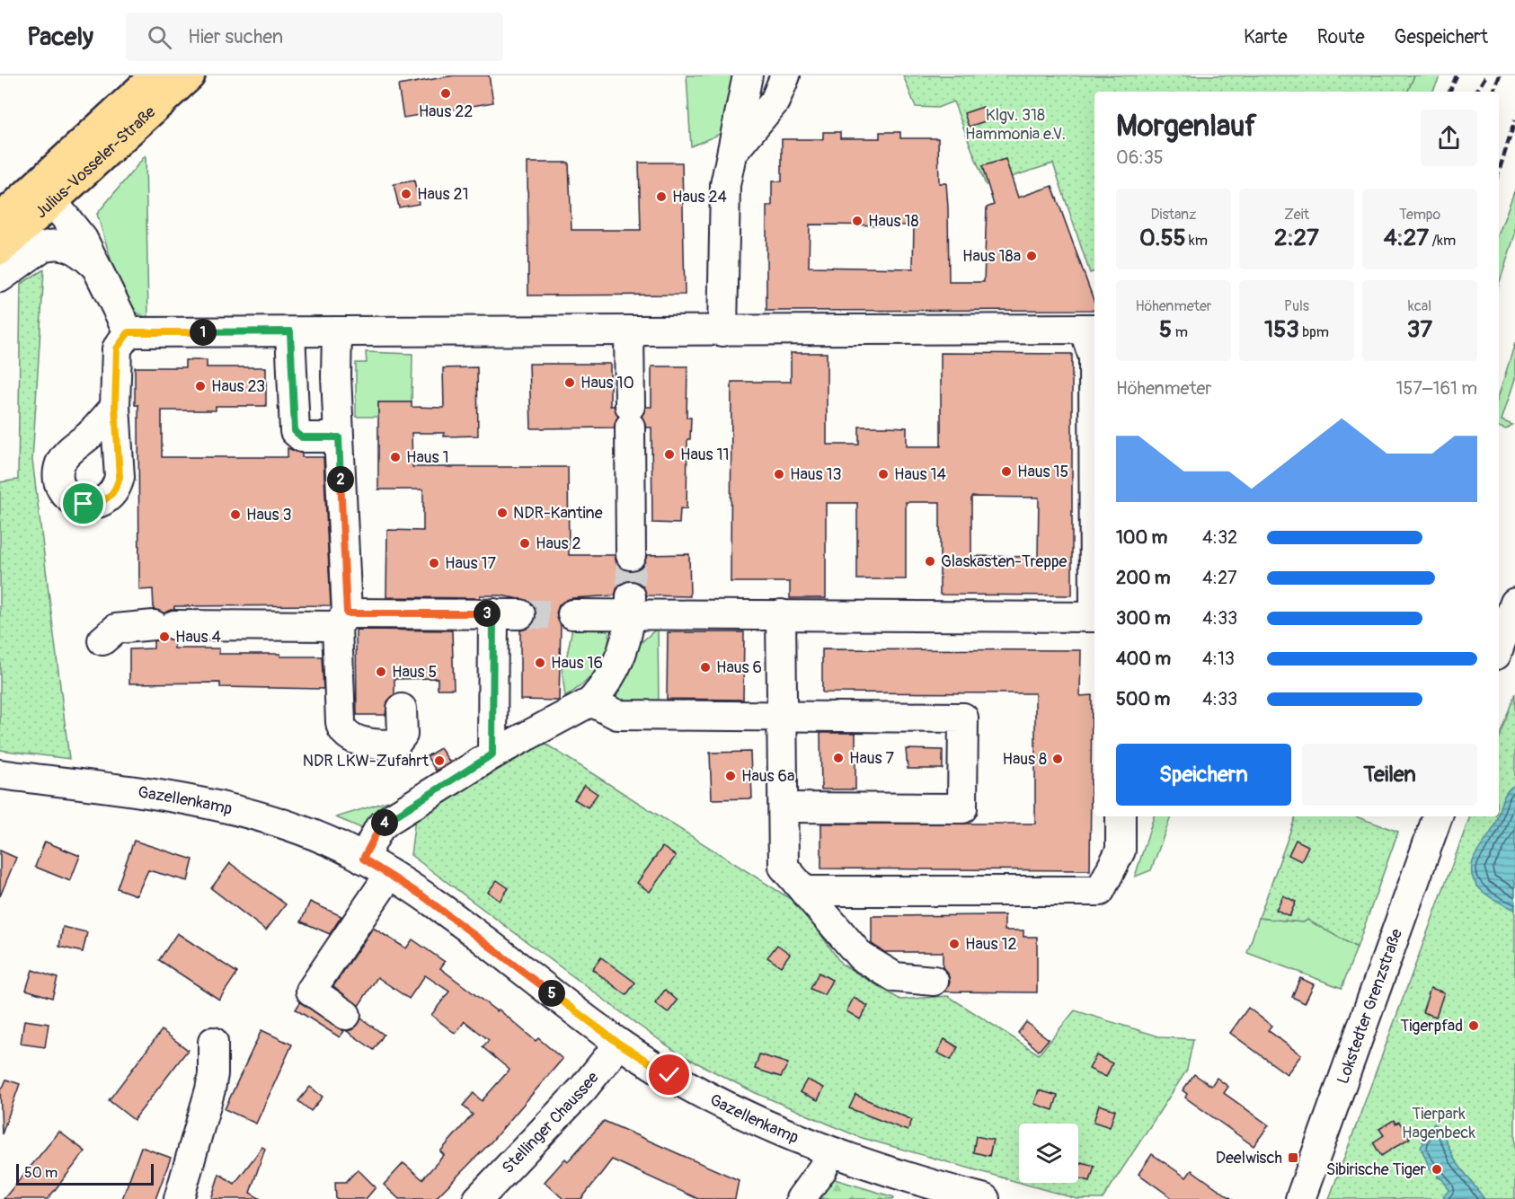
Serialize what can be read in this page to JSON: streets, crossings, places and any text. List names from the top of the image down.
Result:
{
  "streets": {
    "main road": ["Julius-Vosseler-Straße"],
    "street": ["Gazellenkamp", "Lokstedter Grenzstraße", "Stellinger Chaussee"]
  },
  "crossings": [
    ["Gazellenkamp", "Stellinger Chaussee"]
  ],
  "parks": ["Klgv. 318 Hammonia e.V.", "Tierpark Hagenbeck"],
  "places": {
    "other": [
      "Haus 22",
      "Haus 21",
      "Haus 24",
      "Haus 18",
      "Haus 18a",
      "Haus 10",
      "Haus 23",
      "Haus 11",
      "Haus 1",
      "Haus 15",
      "Haus 13",
      "Haus 14",
      "NDR-Kantine",
      "Haus 3",
      "Haus 2",
      "Glaskasten-Treppe",
      "Haus 17",
      "Haus 4",
      "Haus 16",
      "Haus 6",
      "Haus 5",
      "Haus 7",
      "Haus 8",
      "NDR LKW-Zufahrt",
      "Haus 6a",
      "Haus 12",
      "Tigerpfad",
      "Sibirische Tiger"
    ],
    "transit": ["Deelwisch"]
  },
  "scale_bar": "50 m",
  "page": {
    "header": "Pacely",
    "search": "Hier suchen",
    "nav": ["Karte", "Route", "Gespeichert"],
    "heading": ["Morgenlauf", "06:35"],
    "stats": [
      ["Distanz", "0.55 km"],
      ["Zeit", "2:27"],
      ["Tempo", "4:27 /km"],
      ["Höhenmeter", "5 m"],
      ["Puls", "153 bpm"],
      ["kcal", "37"]
    ],
    "pins": [
      "1",
      "2",
      "3",
      "4",
      "5"
    ],
    "chart": ["Höhenmeter", "157–161 m"],
    "list": [
      {
        "name": "100 m",
        "note": "4:32"
      },
      {
        "name": "200 m",
        "note": "4:27"
      },
      {
        "name": "300 m",
        "note": "4:33"
      },
      {
        "name": "400 m",
        "note": "4:13"
      },
      {
        "name": "500 m",
        "note": "4:33"
      }
    ],
    "buttons": ["Speichern", "Teilen"],
    "scale": "50 m"
  }
}
